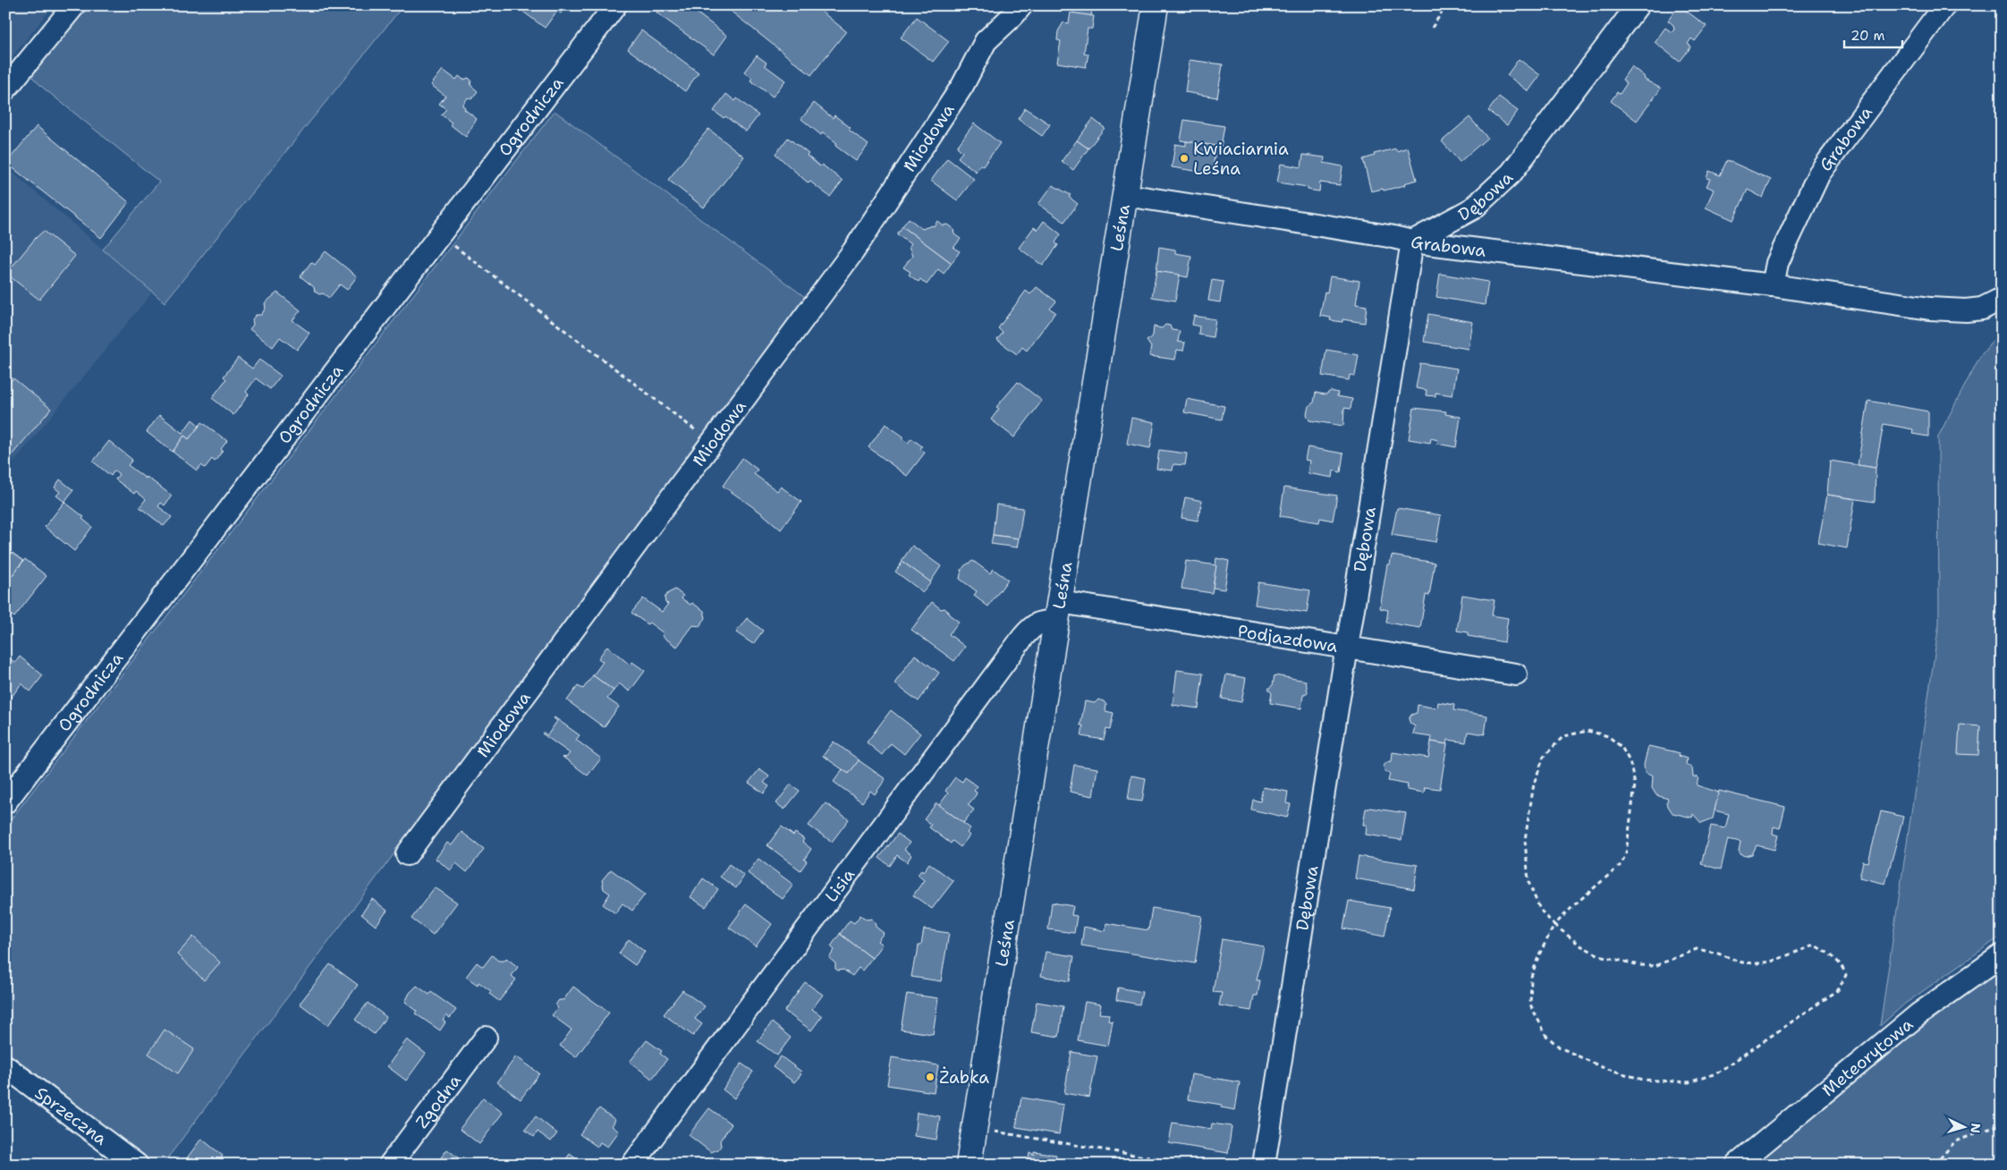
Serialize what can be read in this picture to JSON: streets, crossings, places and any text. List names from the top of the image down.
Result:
{
  "streets": {
    "street": [
      "Ogrodnicza",
      "Miodowa",
      "Grabowa",
      "Dębowa",
      "Leśna",
      "Podjazdowa",
      "Lisia",
      "Meteorytowa",
      "Zgodna",
      "Sprzeczna"
    ]
  },
  "crossings": [
    ["Grabowa", "Dębowa"],
    ["Grabowa", "Leśna"],
    ["Dębowa", "Podjazdowa"],
    ["Leśna", "Podjazdowa"],
    ["Leśna", "Lisia"],
    ["Podjazdowa", "Lisia"]
  ],
  "places": ["Kwiaciarnia Leśna", "Żabka"],
  "scale_bar": "20 m",
  "north": "right"
}
